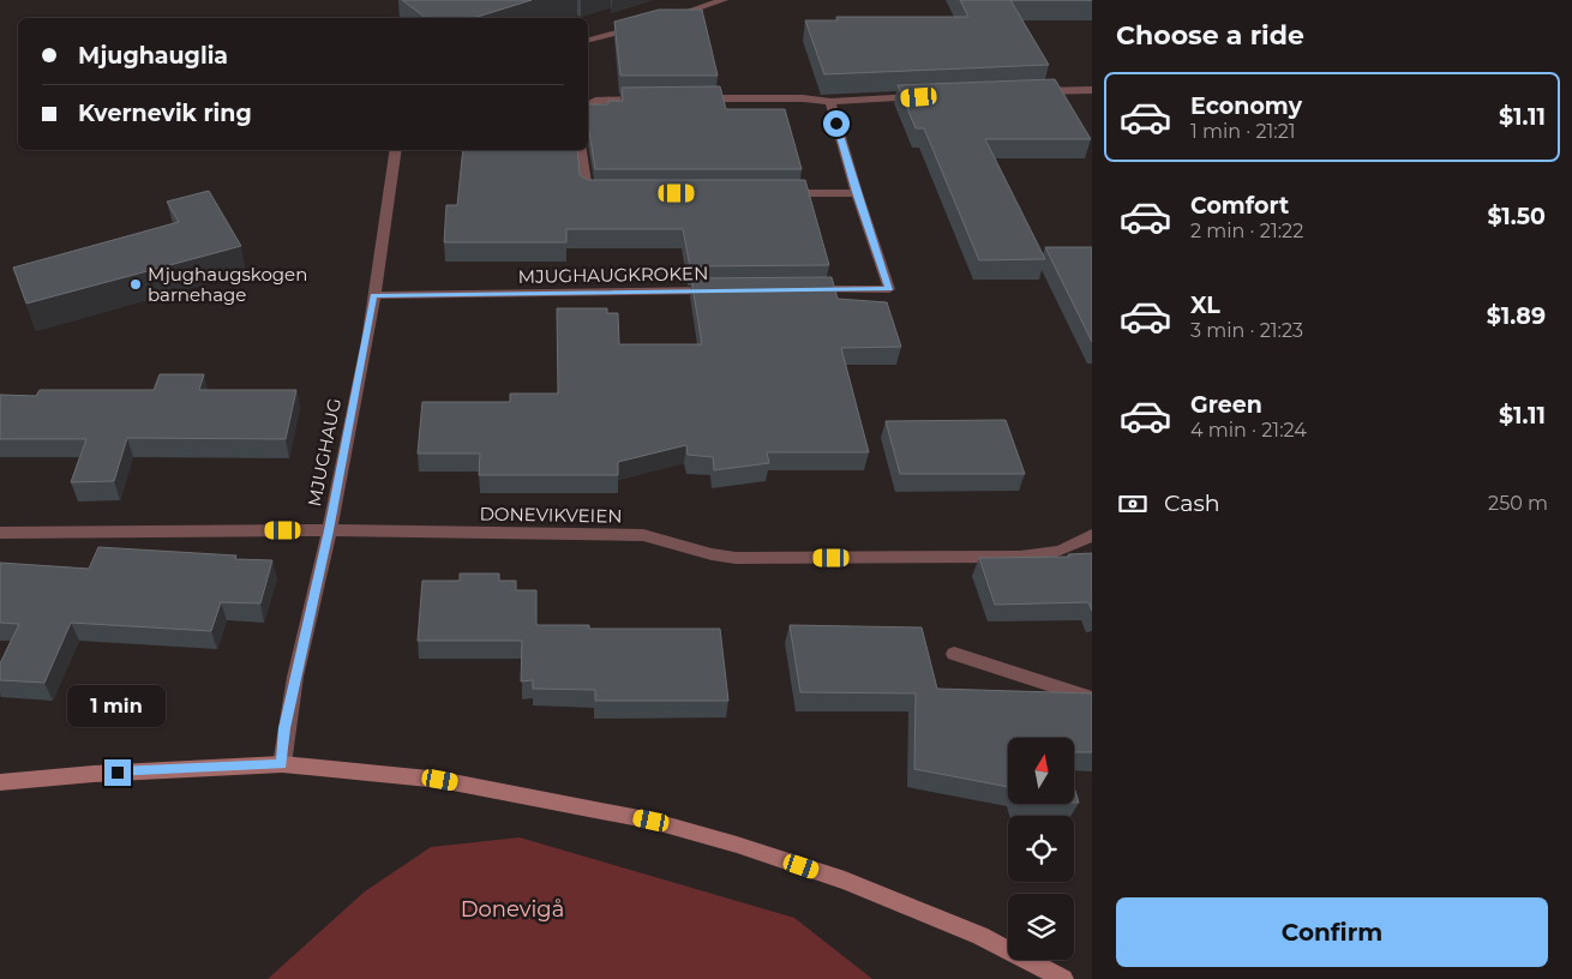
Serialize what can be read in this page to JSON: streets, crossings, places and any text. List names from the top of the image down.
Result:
{
  "streets": {
    "street": ["MJUGHAUGKROKEN", "MJUGHAUG", "DONEVIKVEIEN"]
  },
  "crossings": [
    ["MJUGHAUGKROKEN", "MJUGHAUG"],
    ["MJUGHAUG", "DONEVIKVEIEN"]
  ],
  "parks": ["Donevigå"],
  "places": ["Mjughaugskogen barnehage"],
  "north": "top",
  "page": {
    "heading": "Choose a ride",
    "banner": ["Mjughauglia", "Kvernevik ring"],
    "list": [
      {
        "name": "Economy",
        "note": "1 min · 21:21",
        "value": "$1.11"
      },
      {
        "name": "Comfort",
        "note": "2 min · 21:22",
        "value": "$1.50"
      },
      {
        "name": "XL",
        "note": "3 min · 21:23",
        "value": "$1.89"
      },
      {
        "name": "Green",
        "note": "4 min · 21:24",
        "value": "$1.11"
      }
    ],
    "pay": ["Cash", "250 m"],
    "bubble": "1 min",
    "buttons": "Confirm"
  }
}
